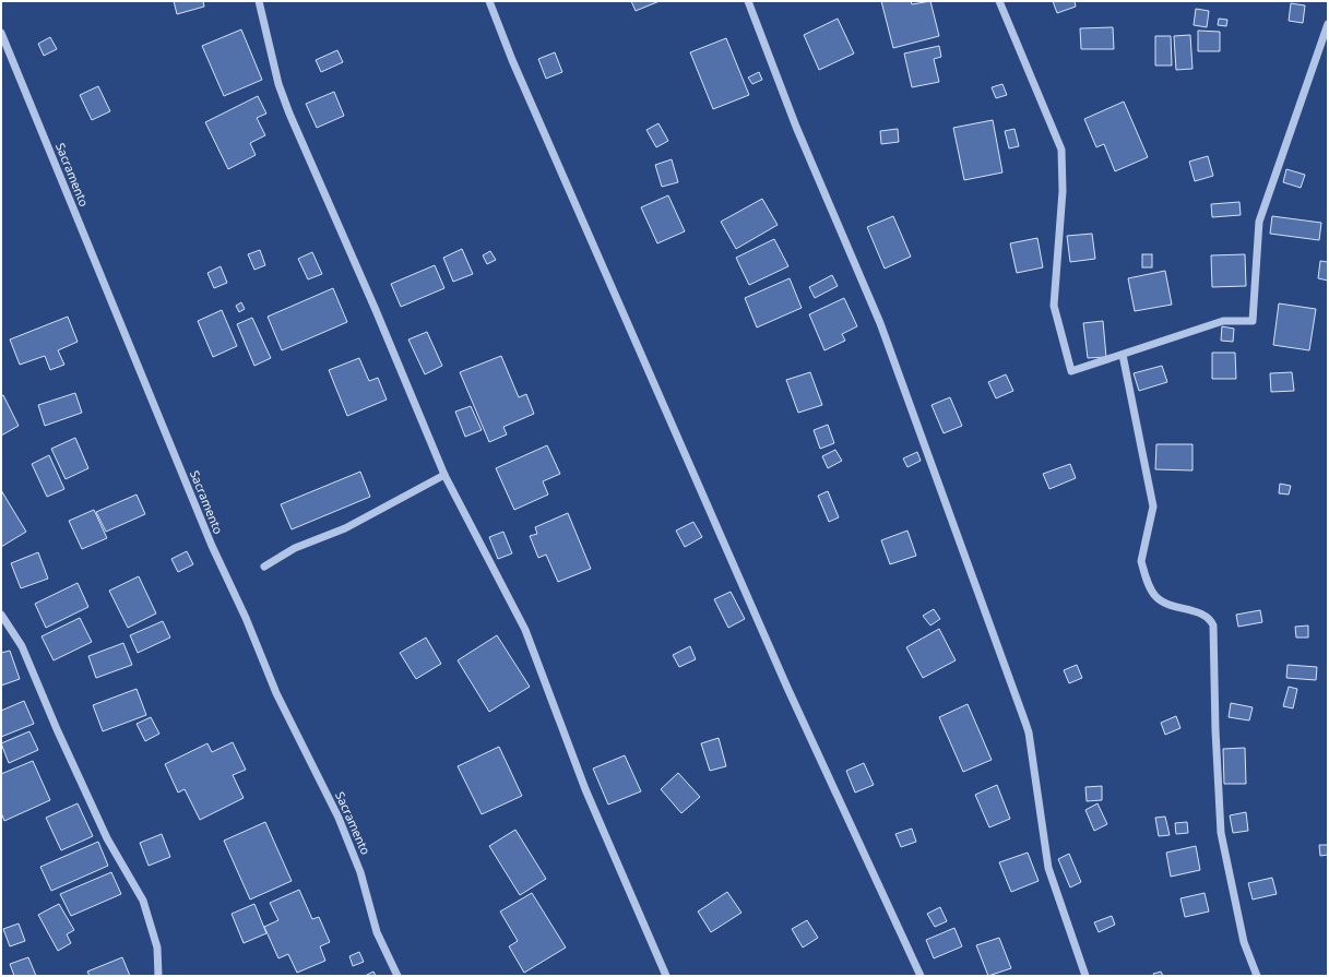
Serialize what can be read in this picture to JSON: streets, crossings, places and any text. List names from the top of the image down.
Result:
{
  "streets": {
    "street": ["Sacramento"]
  }
}
